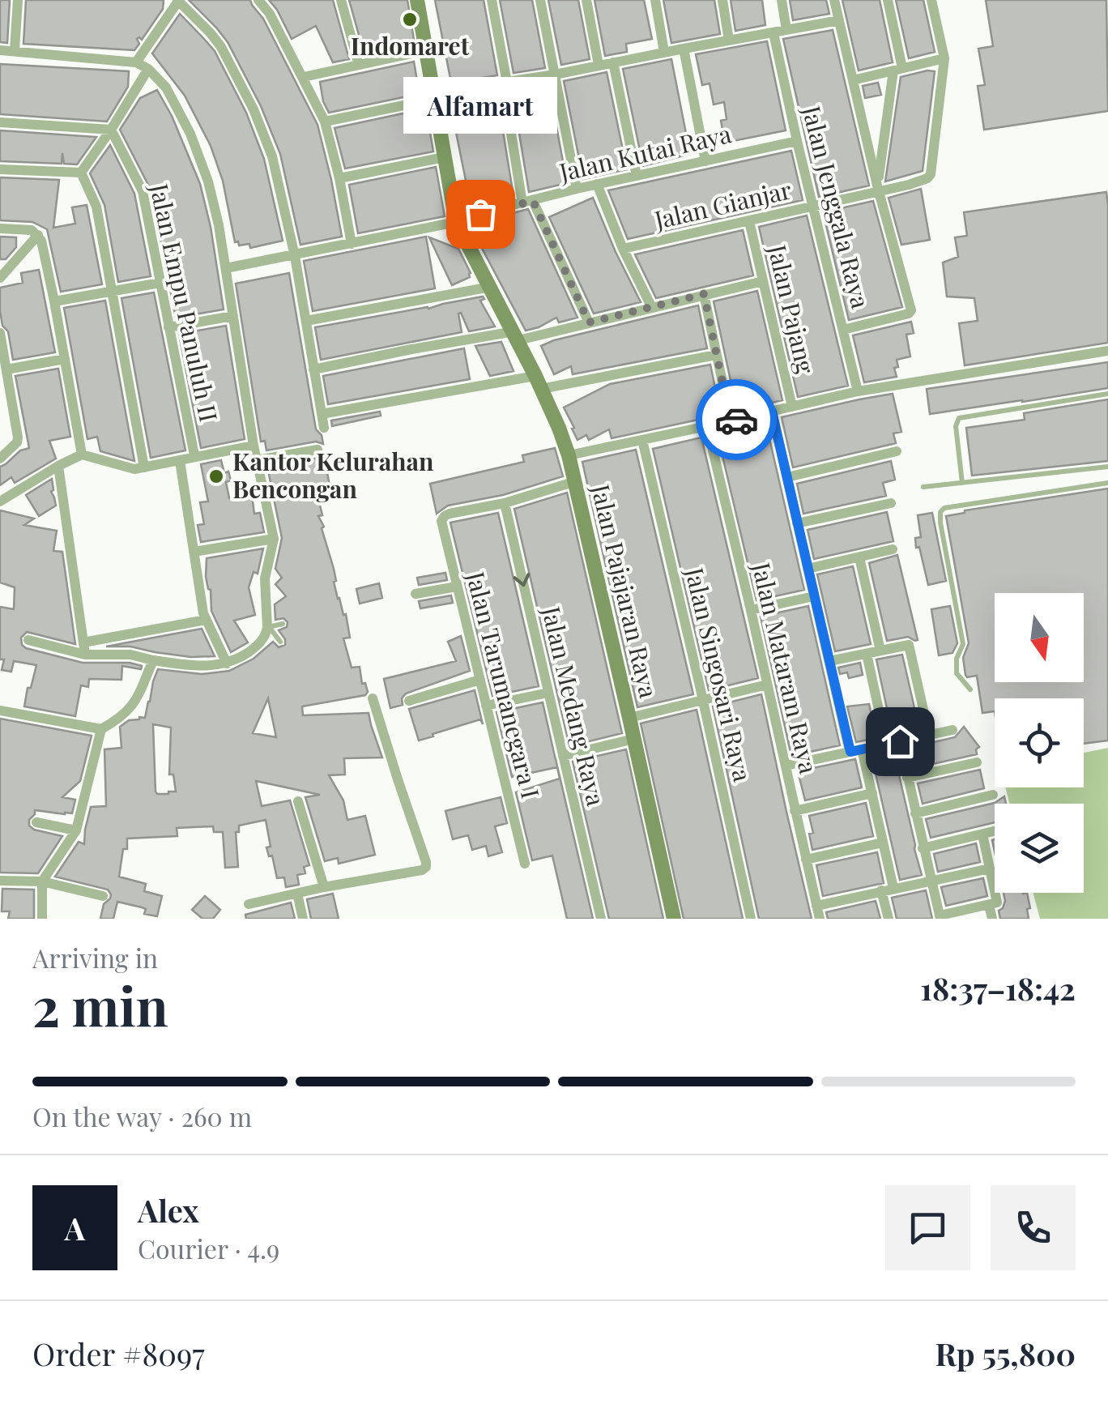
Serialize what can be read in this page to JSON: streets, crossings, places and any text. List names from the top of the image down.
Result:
{
  "streets": {
    "street": [
      "Jalan Kutai Raya",
      "Jalan Gianjar",
      "Jalan Jenggala Raya",
      "Jalan Empu Panuluh II",
      "Jalan Pajang",
      "Jalan Pajajaran Raya",
      "Jalan Mataram Raya",
      "Jalan Singosari Raya",
      "Jalan Tarumanegara I",
      "Jalan Medang Raya"
    ]
  },
  "crossings": [
    ["Jalan Kutai Raya", "Jalan Jenggala Raya"],
    ["Jalan Kutai Raya", "Jalan Pajajaran Raya"],
    ["Jalan Gianjar", "Jalan Jenggala Raya"],
    ["Jalan Gianjar", "Jalan Pajang"],
    ["Jalan Tarumanegara I", "Jalan Medang Raya"]
  ],
  "one_way": ["Jalan Medang Raya"],
  "places": ["Indomaret", "Alfamart", "Kantor Kelurahan Bencongan"],
  "north": "bottom",
  "page": {
    "bubble": "Alfamart",
    "heading": ["2 min", "Arriving in", "18:37–18:42"],
    "panel": [
      "Alex",
      "Courier · 4.9",
      "Order #8097",
      "Rp 55,800"
    ],
    "bar": "On the way · 260 m",
    "round": "A"
  }
}
